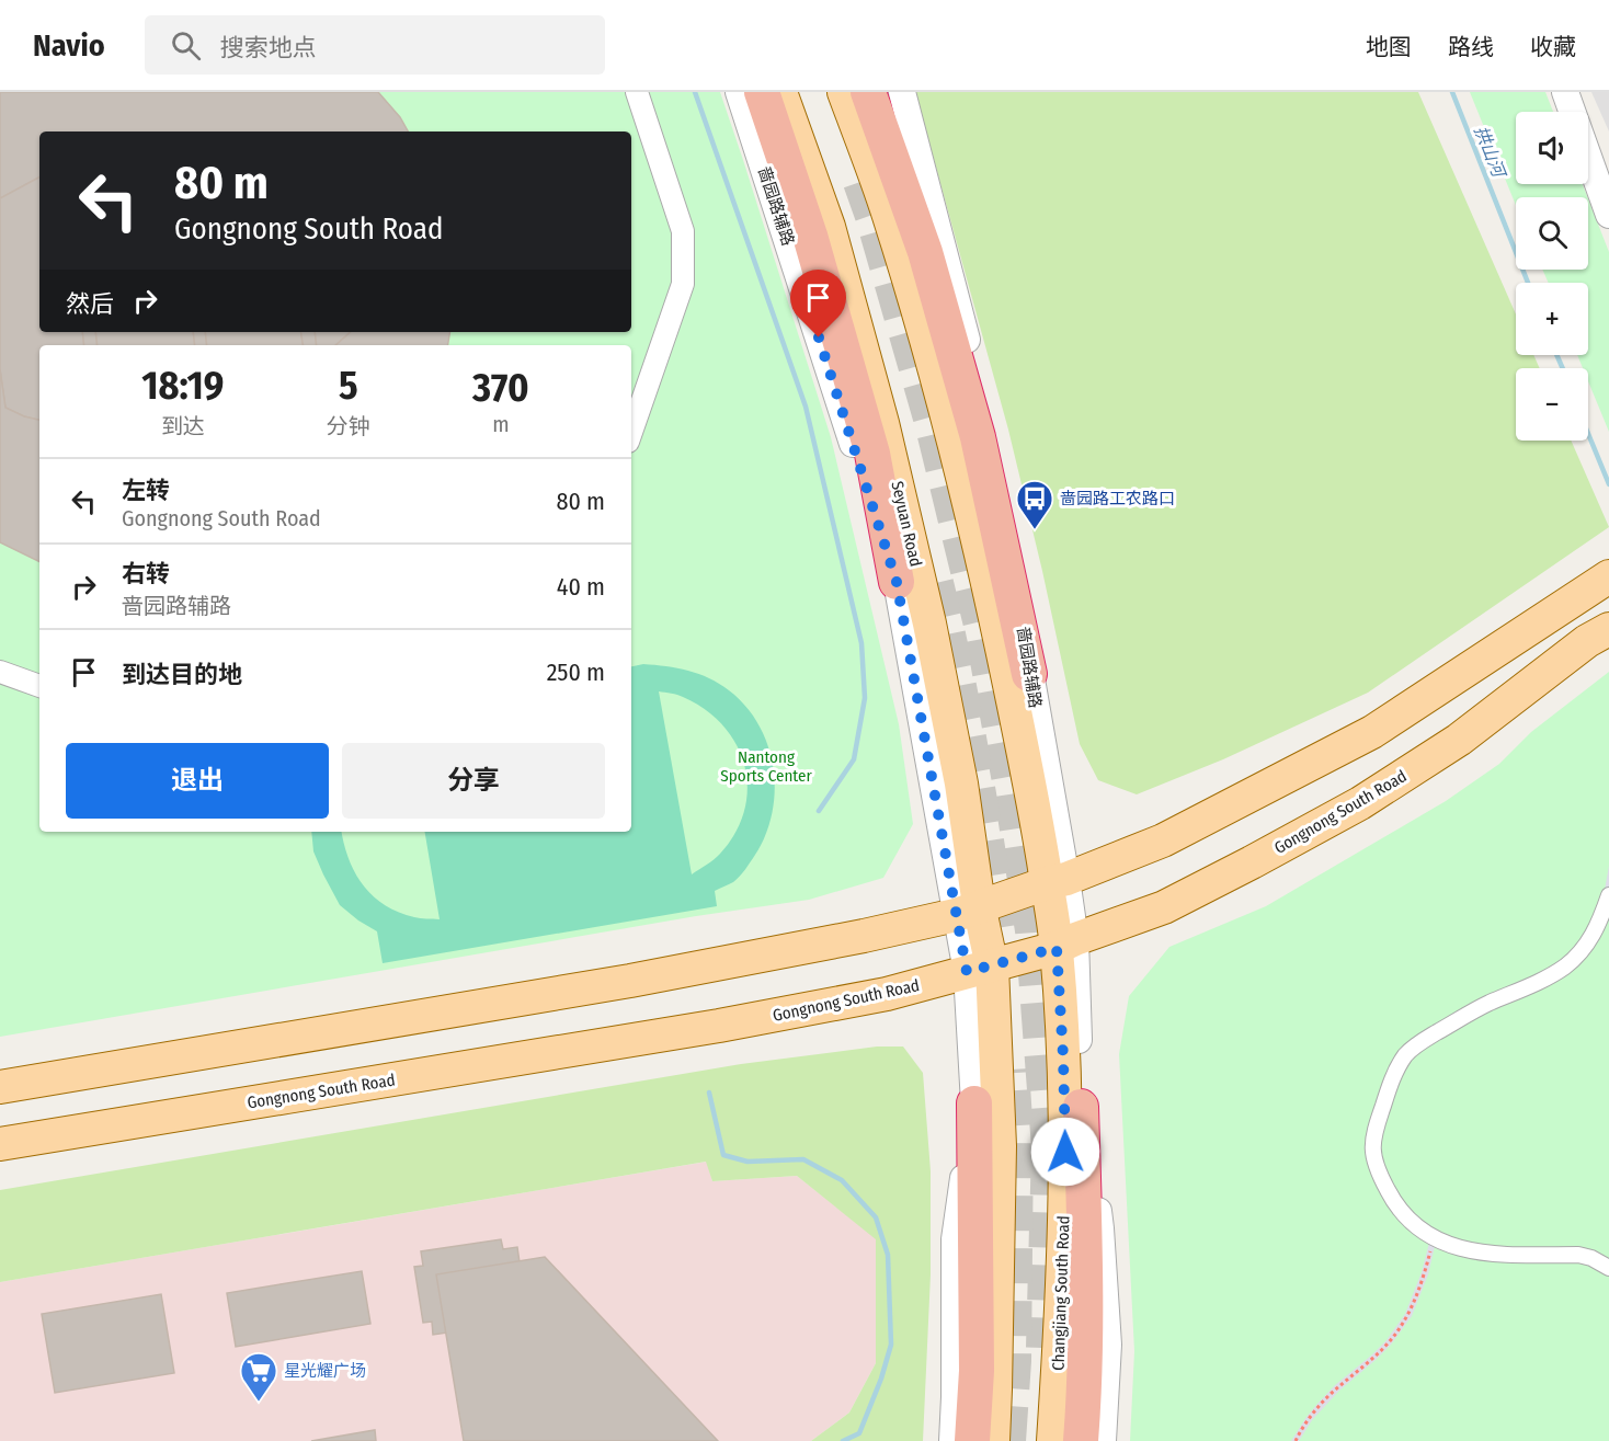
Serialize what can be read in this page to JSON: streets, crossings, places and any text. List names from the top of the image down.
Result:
{
  "streets": {
    "main road": ["Seyuan Road", "Gongnong South Road", "Changjiang South Road"],
    "street": ["啬园路辅路"]
  },
  "crossings": [
    ["啬园路辅路", "Seyuan Road"],
    ["Seyuan Road", "Gongnong South Road"],
    ["Gongnong South Road", "Changjiang South Road"]
  ],
  "water": ["拱山河"],
  "parks": ["Nantong Sports Center"],
  "places": {
    "bus stop": ["啬园路工农路口"],
    "supermarket": ["星光耀广场"]
  },
  "page": {
    "header": "Navio",
    "search": "搜索地点",
    "nav": ["地图", "路线", "收藏"],
    "map_buttons": ["+", "−"],
    "turn": ["80 m", "Gongnong South Road"],
    "then": "然后",
    "eta": [
      "18:19",
      "到达",
      "5",
      "分钟",
      "370",
      "m"
    ],
    "list": [
      {
        "name": "左转",
        "note": "Gongnong South Road",
        "value": "80 m"
      },
      {
        "name": "右转",
        "note": "啬园路辅路",
        "value": "40 m"
      },
      {
        "name": "到达目的地",
        "value": "250 m"
      }
    ],
    "buttons": ["退出", "分享"]
  }
}
